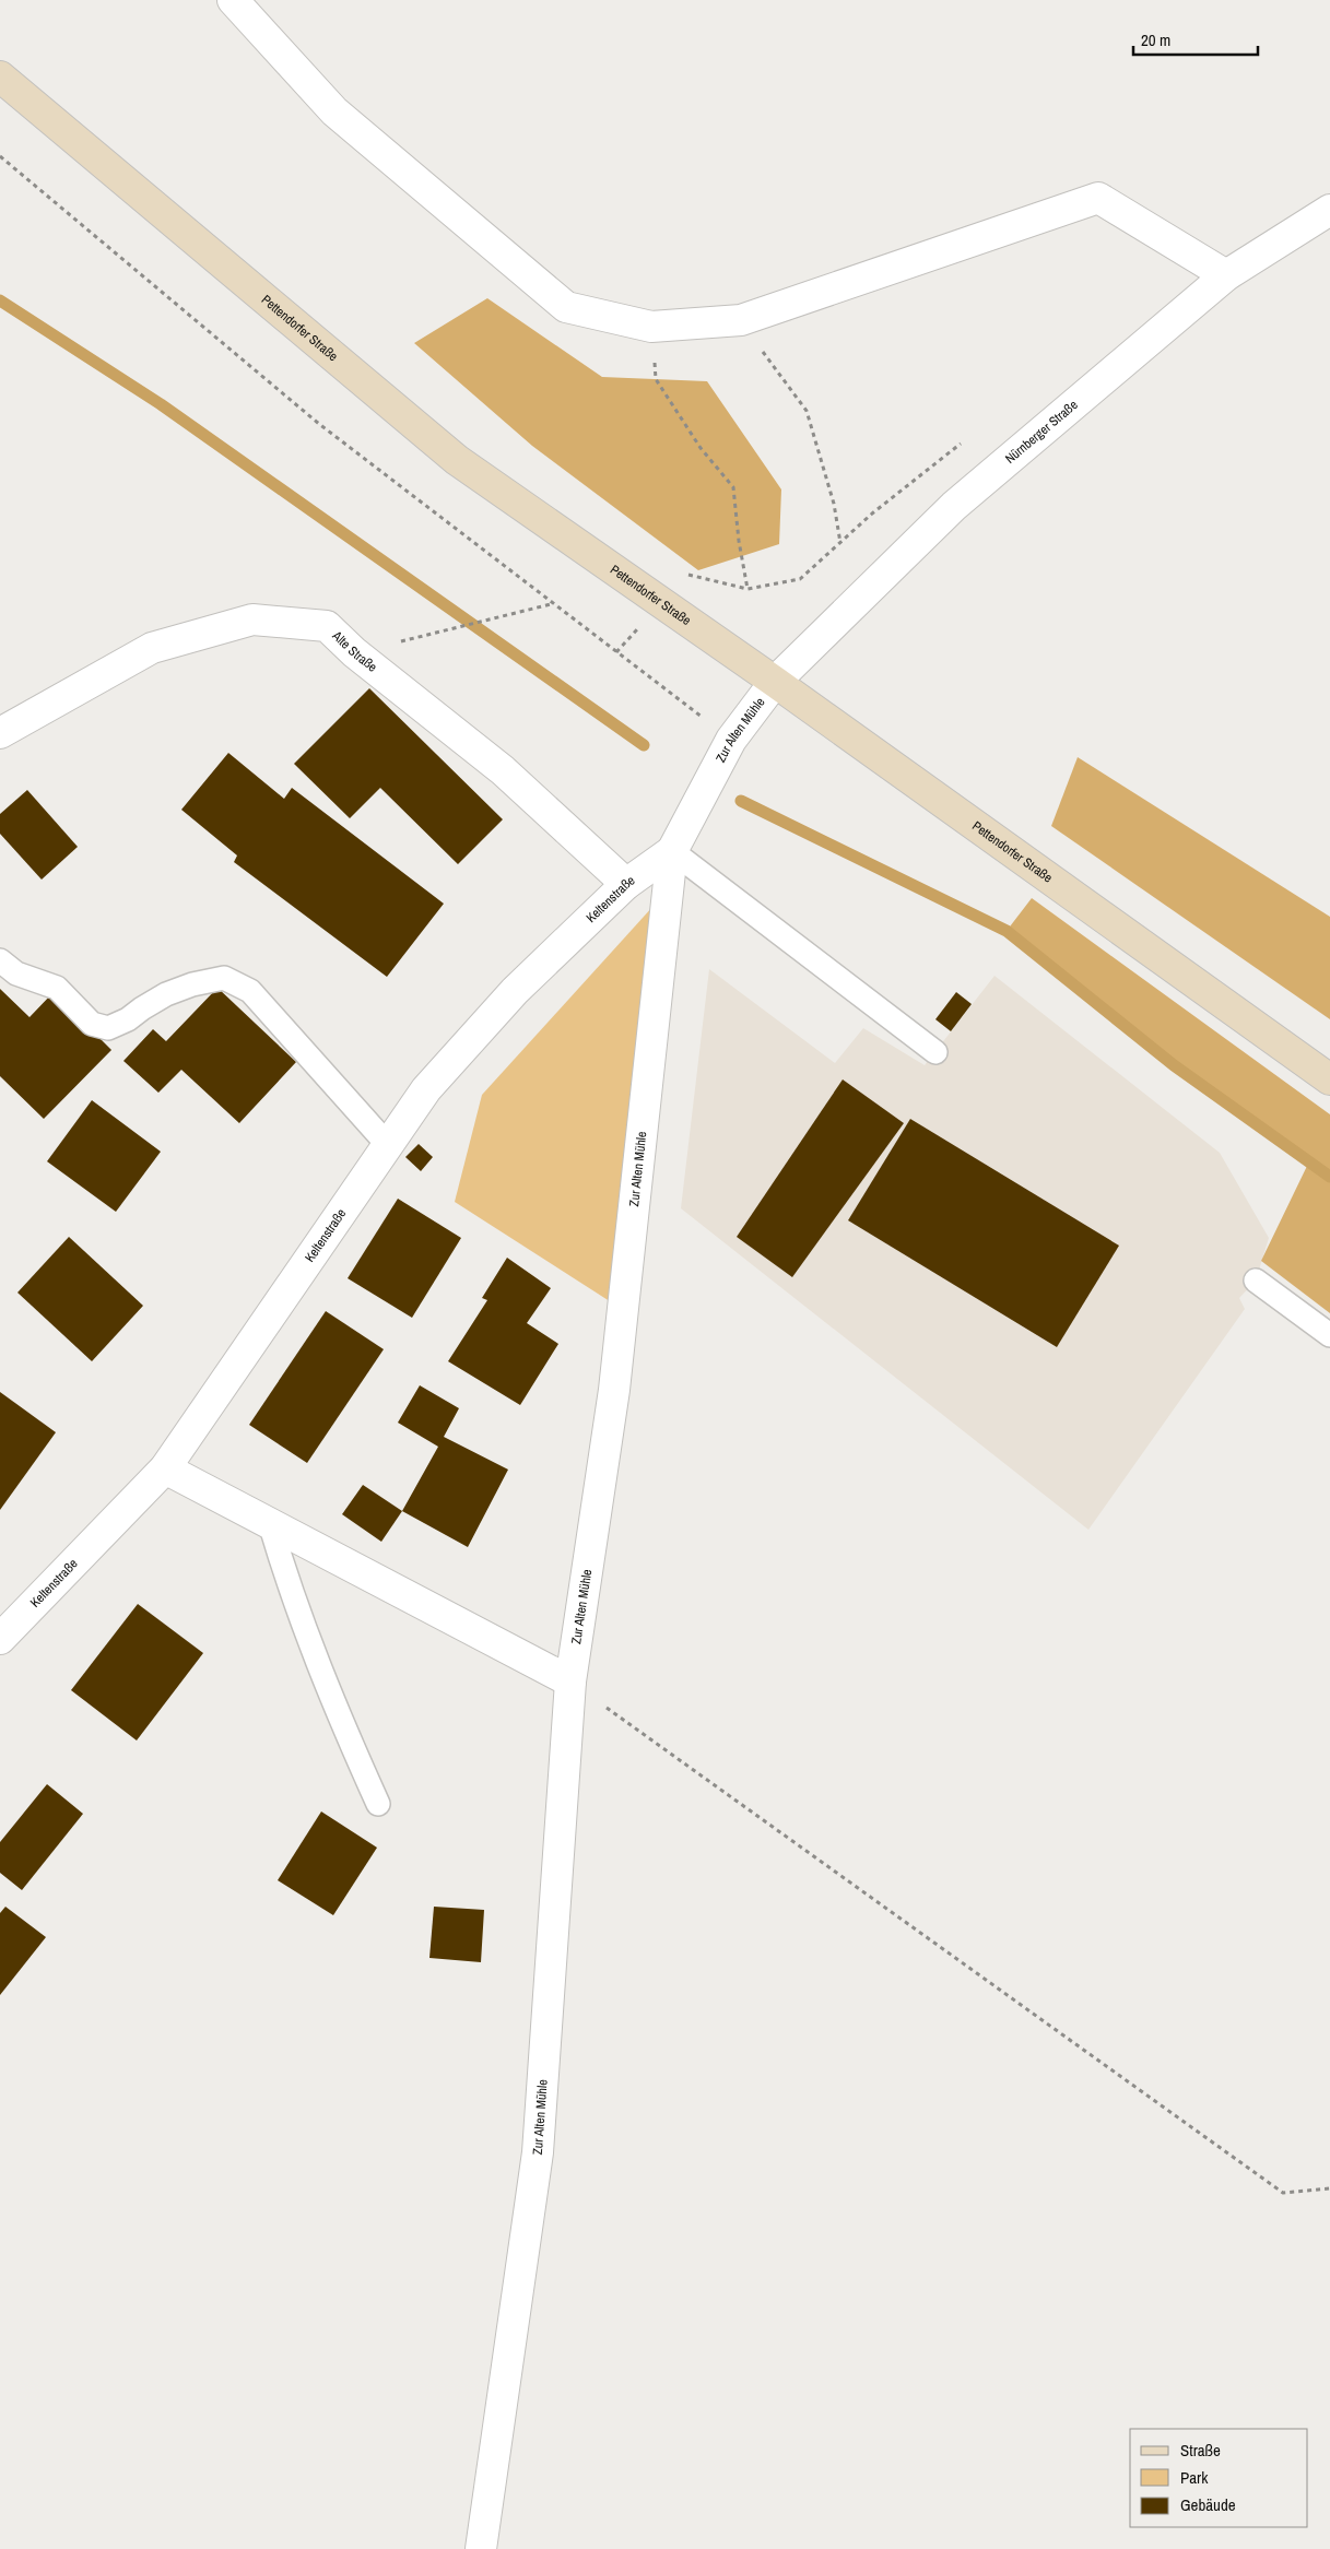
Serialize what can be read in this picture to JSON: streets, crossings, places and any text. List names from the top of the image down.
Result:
{
  "streets": {
    "street": [
      "Pettendorfer Straße",
      "Nürnberger Straße",
      "Alte Straße",
      "Zur Alten Mühle",
      "Keltenstraße"
    ]
  },
  "crossings": [
    ["Pettendorfer Straße", "Nürnberger Straße"],
    ["Pettendorfer Straße", "Zur Alten Mühle"],
    ["Nürnberger Straße", "Zur Alten Mühle"],
    ["Alte Straße", "Keltenstraße"],
    ["Zur Alten Mühle", "Keltenstraße"]
  ],
  "legend": ["Straße", "Park", "Gebäude"],
  "scale_bar": "20 m"
}
